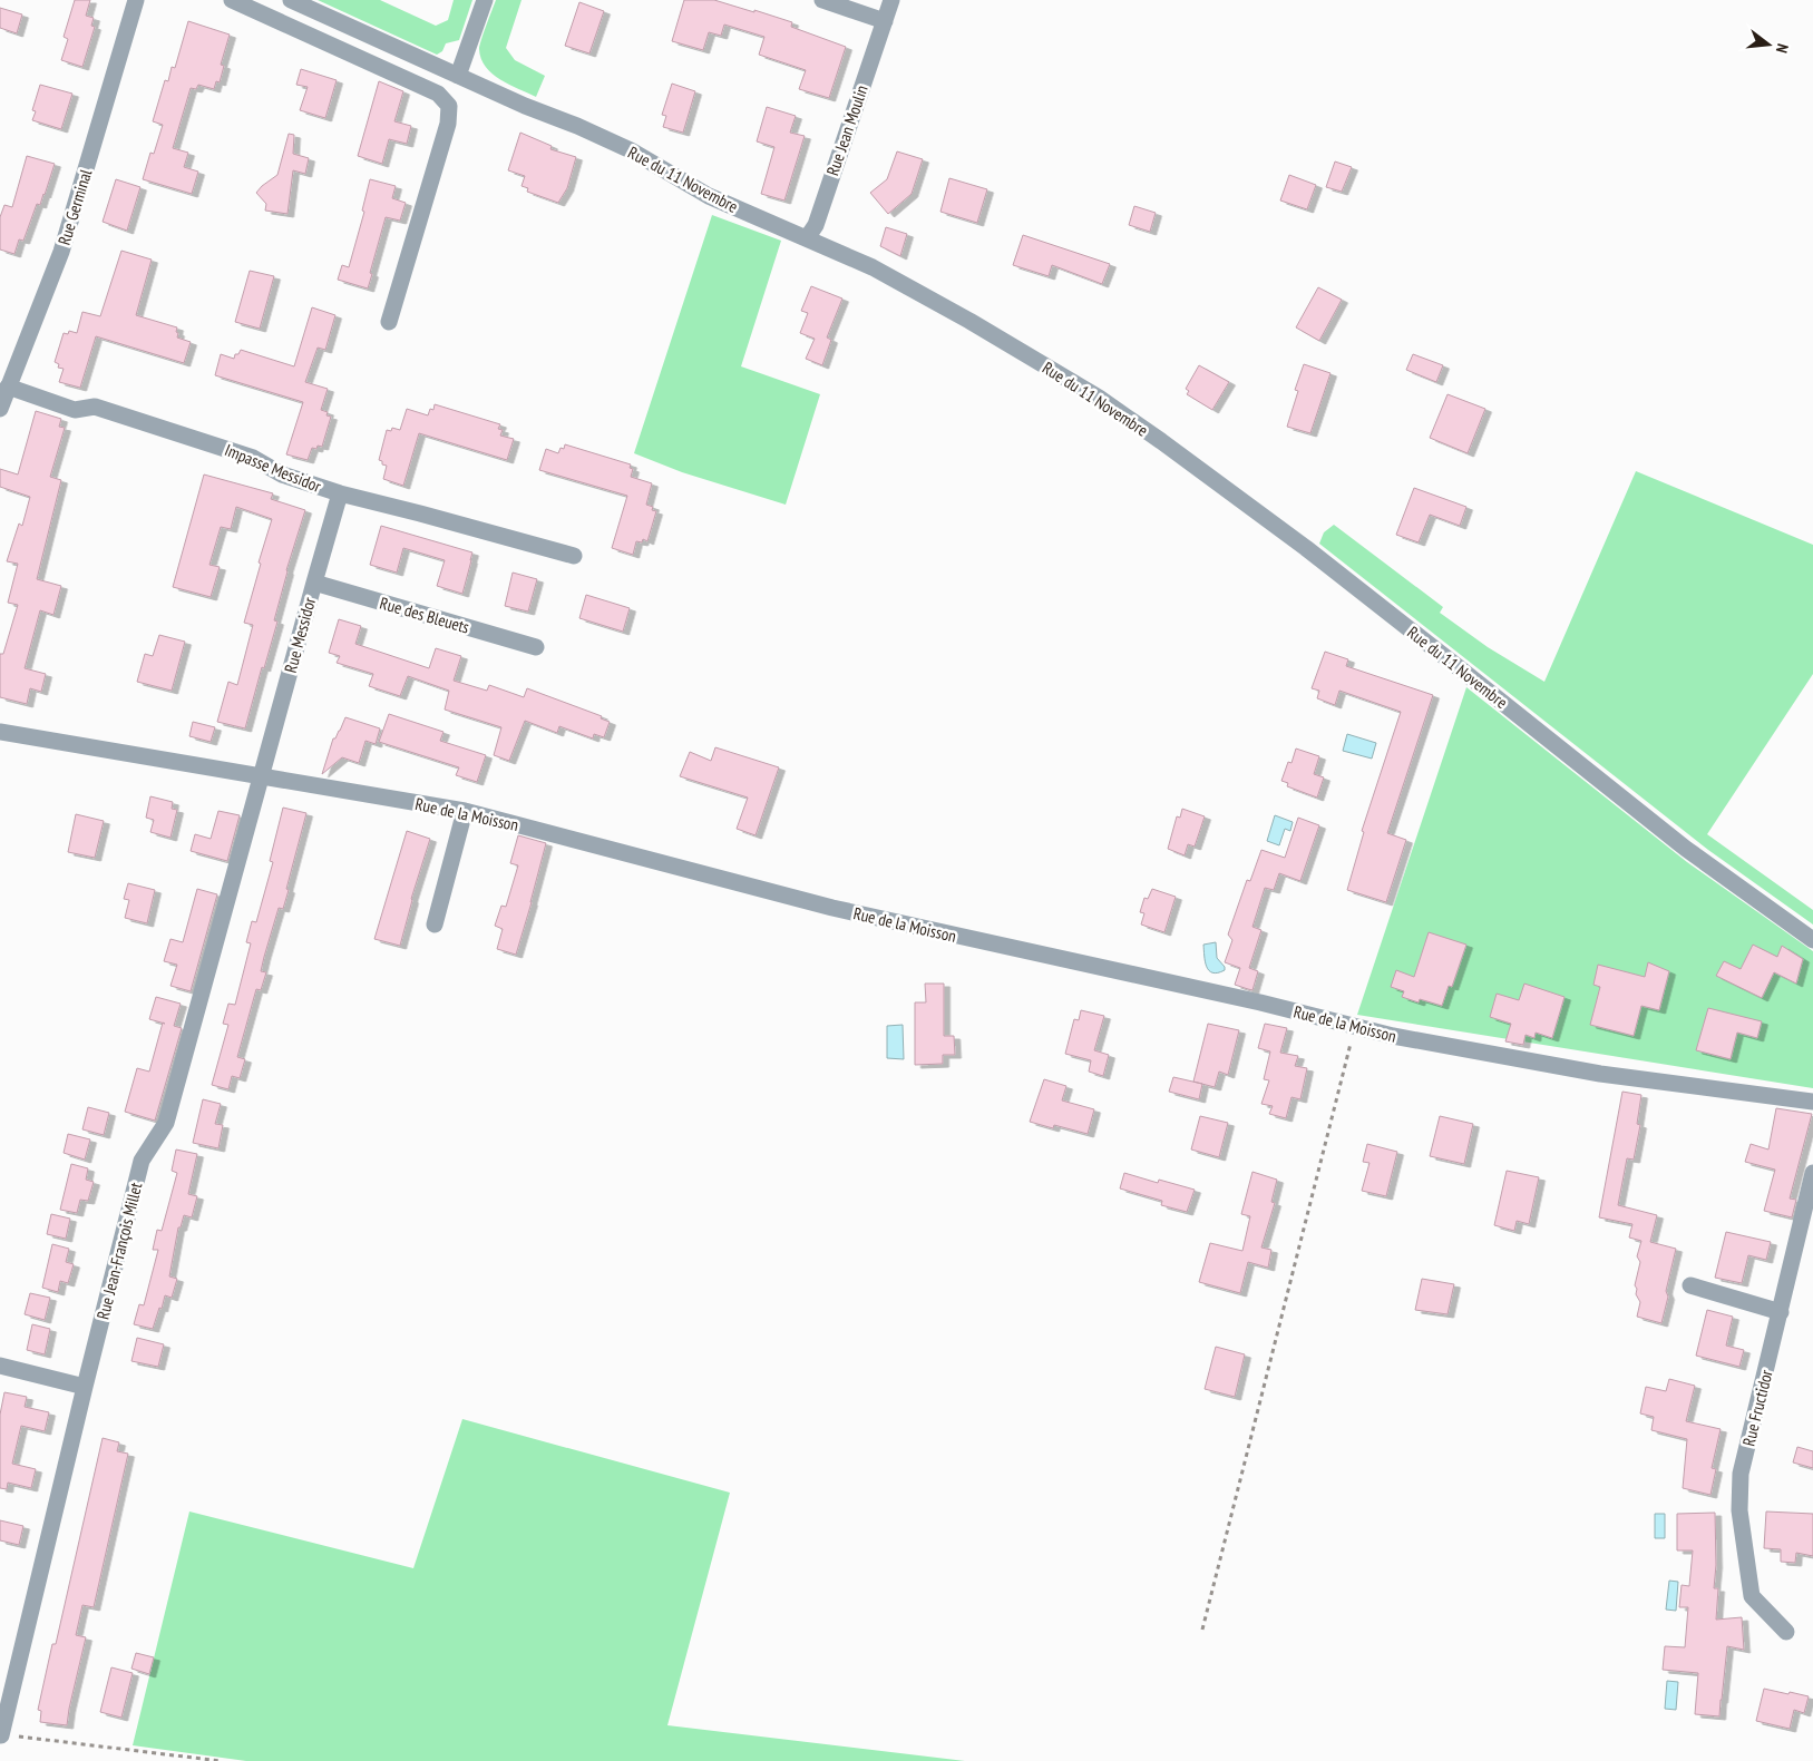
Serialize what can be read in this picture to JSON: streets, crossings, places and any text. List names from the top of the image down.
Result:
{
  "streets": {
    "street": [
      "Rue Jean Moulin",
      "Rue du 11 Novembre",
      "Rue Germinal",
      "Impasse Messidor",
      "Rue des Bleuets",
      "Rue Messidor",
      "Rue de la Moisson",
      "Rue Jean-François Millet",
      "Rue Fructidor"
    ]
  },
  "crossings": [
    ["Rue Jean Moulin", "Rue du 11 Novembre"],
    ["Rue Germinal", "Impasse Messidor"],
    ["Impasse Messidor", "Rue Messidor"],
    ["Rue des Bleuets", "Rue Messidor"],
    ["Rue Messidor", "Rue de la Moisson"],
    ["Rue Messidor", "Rue Jean-François Millet"],
    ["Rue de la Moisson", "Rue Jean-François Millet"]
  ],
  "north": "right"
}
